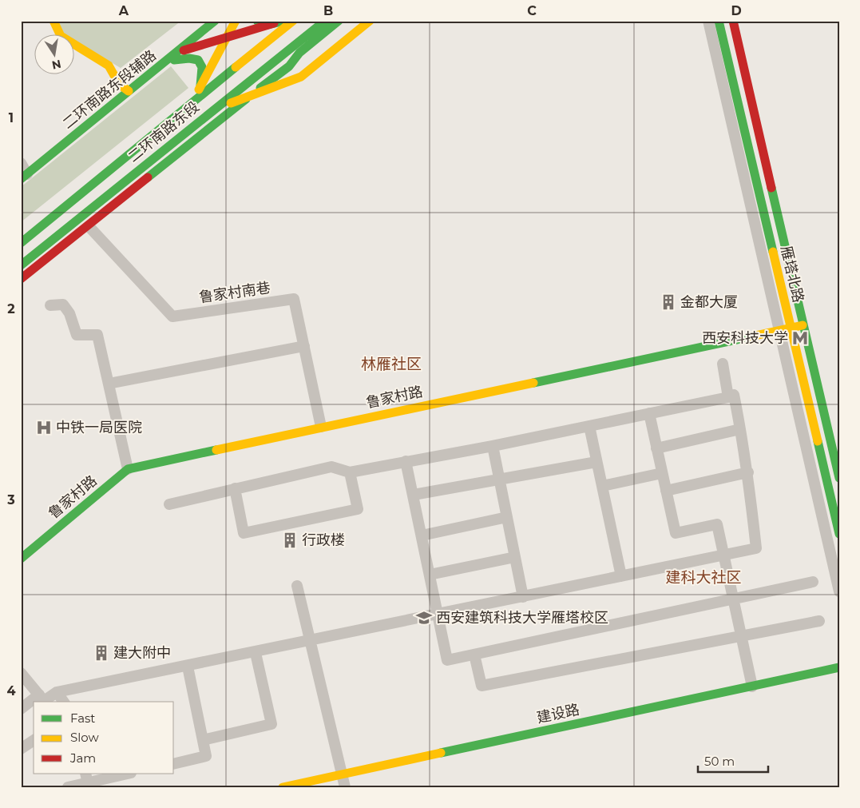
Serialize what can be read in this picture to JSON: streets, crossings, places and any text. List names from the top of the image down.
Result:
{
  "streets": {
    "main road": [
      "二环南路东段辅路",
      "二环南路东段",
      "雁塔北路",
      "鲁家村路",
      "建设路"
    ],
    "street": ["鲁家村南巷"]
  },
  "crossings": [
    ["雁塔北路", "鲁家村路"],
    ["鲁家村南巷", "鲁家村路"]
  ],
  "districts": ["林雁社区", "建科大社区"],
  "places": {
    "building": ["金都大厦", "行政楼", "建大附中"],
    "metro station": ["西安科技大学"],
    "hospital": ["中铁一局医院"],
    "school or university": ["西安建筑科技大学雁塔校区"]
  },
  "legend": ["Fast", "Slow", "Jam"],
  "scale_bar": "50 m",
  "north": "bottom",
  "grid": {
    "columns": [
      "A",
      "B",
      "C",
      "D"
    ],
    "rows": [
      "1",
      "2",
      "3",
      "4"
    ]
  }
}
